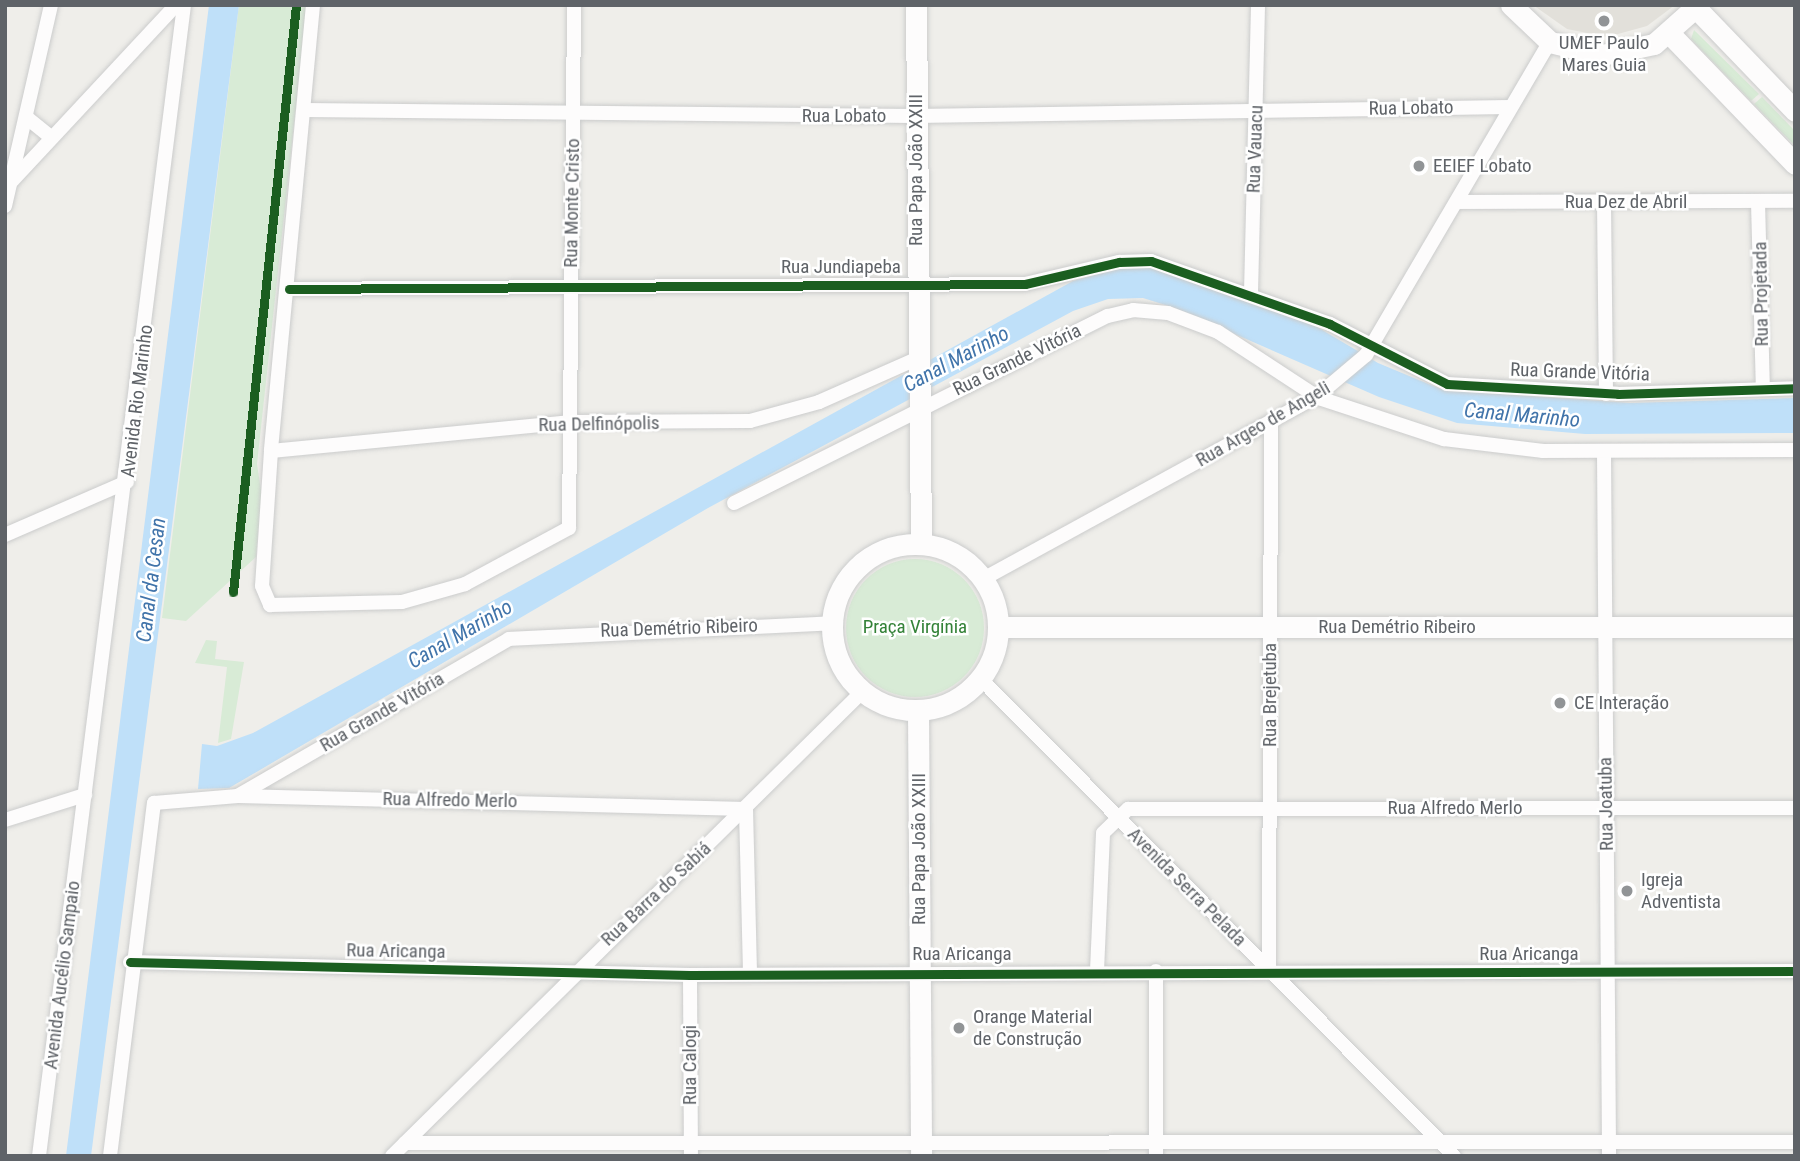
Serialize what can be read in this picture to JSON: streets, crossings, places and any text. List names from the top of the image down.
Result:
{
  "streets": {
    "street": [
      "Rua Lobato",
      "Rua Vauacu",
      "Rua Papa João XXIII",
      "Rua Dez de Abril",
      "Rua Monte Cristo",
      "Rua Jundiapeba",
      "Rua Projetada",
      "Rua Grande Vitória",
      "Avenida Rio Marinho",
      "Rua Delfinópolis",
      "Rua Argeo de Angeli",
      "Rua Demétrio Ribeiro",
      "Rua Brejetuba",
      "Rua Alfredo Merlo",
      "Rua Joatuba",
      "Avenida Serra Pelada",
      "Rua Barra do Sabiá",
      "Rua Aricanga",
      "Avenida Aucélio Sampaio",
      "Rua Calogi"
    ]
  },
  "crossings": [
    ["Rua Lobato", "Rua Vauacu"],
    ["Rua Lobato", "Rua Papa João XXIII"],
    ["Rua Lobato", "Rua Monte Cristo"],
    ["Rua Lobato", "Rua Argeo de Angeli"],
    ["Rua Vauacu", "Rua Jundiapeba"],
    ["Rua Papa João XXIII", "Rua Jundiapeba"],
    ["Rua Papa João XXIII", "Rua Grande Vitória"],
    ["Rua Papa João XXIII", "Rua Delfinópolis"],
    ["Rua Papa João XXIII", "Rua Argeo de Angeli"],
    ["Rua Papa João XXIII", "Rua Demétrio Ribeiro"],
    ["Rua Papa João XXIII", "Avenida Serra Pelada"],
    ["Rua Papa João XXIII", "Rua Barra do Sabiá"],
    ["Rua Papa João XXIII", "Rua Aricanga"],
    ["Rua Dez de Abril", "Rua Projetada"],
    ["Rua Dez de Abril", "Rua Argeo de Angeli"],
    ["Rua Monte Cristo", "Rua Jundiapeba"],
    ["Rua Monte Cristo", "Rua Delfinópolis"],
    ["Rua Jundiapeba", "Rua Grande Vitória"],
    ["Rua Jundiapeba", "Rua Argeo de Angeli"],
    ["Rua Projetada", "Rua Grande Vitória"],
    ["Rua Grande Vitória", "Rua Argeo de Angeli"],
    ["Rua Grande Vitória", "Rua Demétrio Ribeiro"],
    ["Rua Grande Vitória", "Rua Alfredo Merlo"],
    ["Rua Grande Vitória", "Rua Joatuba"],
    ["Avenida Rio Marinho", "Avenida Aucélio Sampaio"],
    ["Rua Argeo de Angeli", "Rua Demétrio Ribeiro"],
    ["Rua Argeo de Angeli", "Rua Brejetuba"],
    ["Rua Argeo de Angeli", "Avenida Serra Pelada"],
    ["Rua Argeo de Angeli", "Rua Barra do Sabiá"],
    ["Rua Demétrio Ribeiro", "Rua Brejetuba"],
    ["Rua Demétrio Ribeiro", "Rua Joatuba"],
    ["Rua Demétrio Ribeiro", "Avenida Serra Pelada"],
    ["Rua Demétrio Ribeiro", "Rua Barra do Sabiá"],
    ["Rua Brejetuba", "Rua Alfredo Merlo"],
    ["Rua Brejetuba", "Avenida Serra Pelada"],
    ["Rua Brejetuba", "Rua Aricanga"],
    ["Rua Alfredo Merlo", "Rua Joatuba"],
    ["Rua Alfredo Merlo", "Avenida Serra Pelada"],
    ["Rua Alfredo Merlo", "Rua Barra do Sabiá"],
    ["Rua Alfredo Merlo", "Rua Aricanga"],
    ["Rua Joatuba", "Rua Aricanga"],
    ["Avenida Serra Pelada", "Rua Barra do Sabiá"],
    ["Avenida Serra Pelada", "Rua Aricanga"],
    ["Rua Barra do Sabiá", "Rua Aricanga"],
    ["Rua Aricanga", "Rua Calogi"]
  ],
  "water": ["Canal Marinho", "Canal da Cesan"],
  "parks": ["Praça Virgínia"],
  "places": [
    "UMEF Paulo Mares Guia",
    "EEIEF Lobato",
    "CE Interação",
    "Igreja Adventista",
    "Orange Material de Construção"
  ]
}
